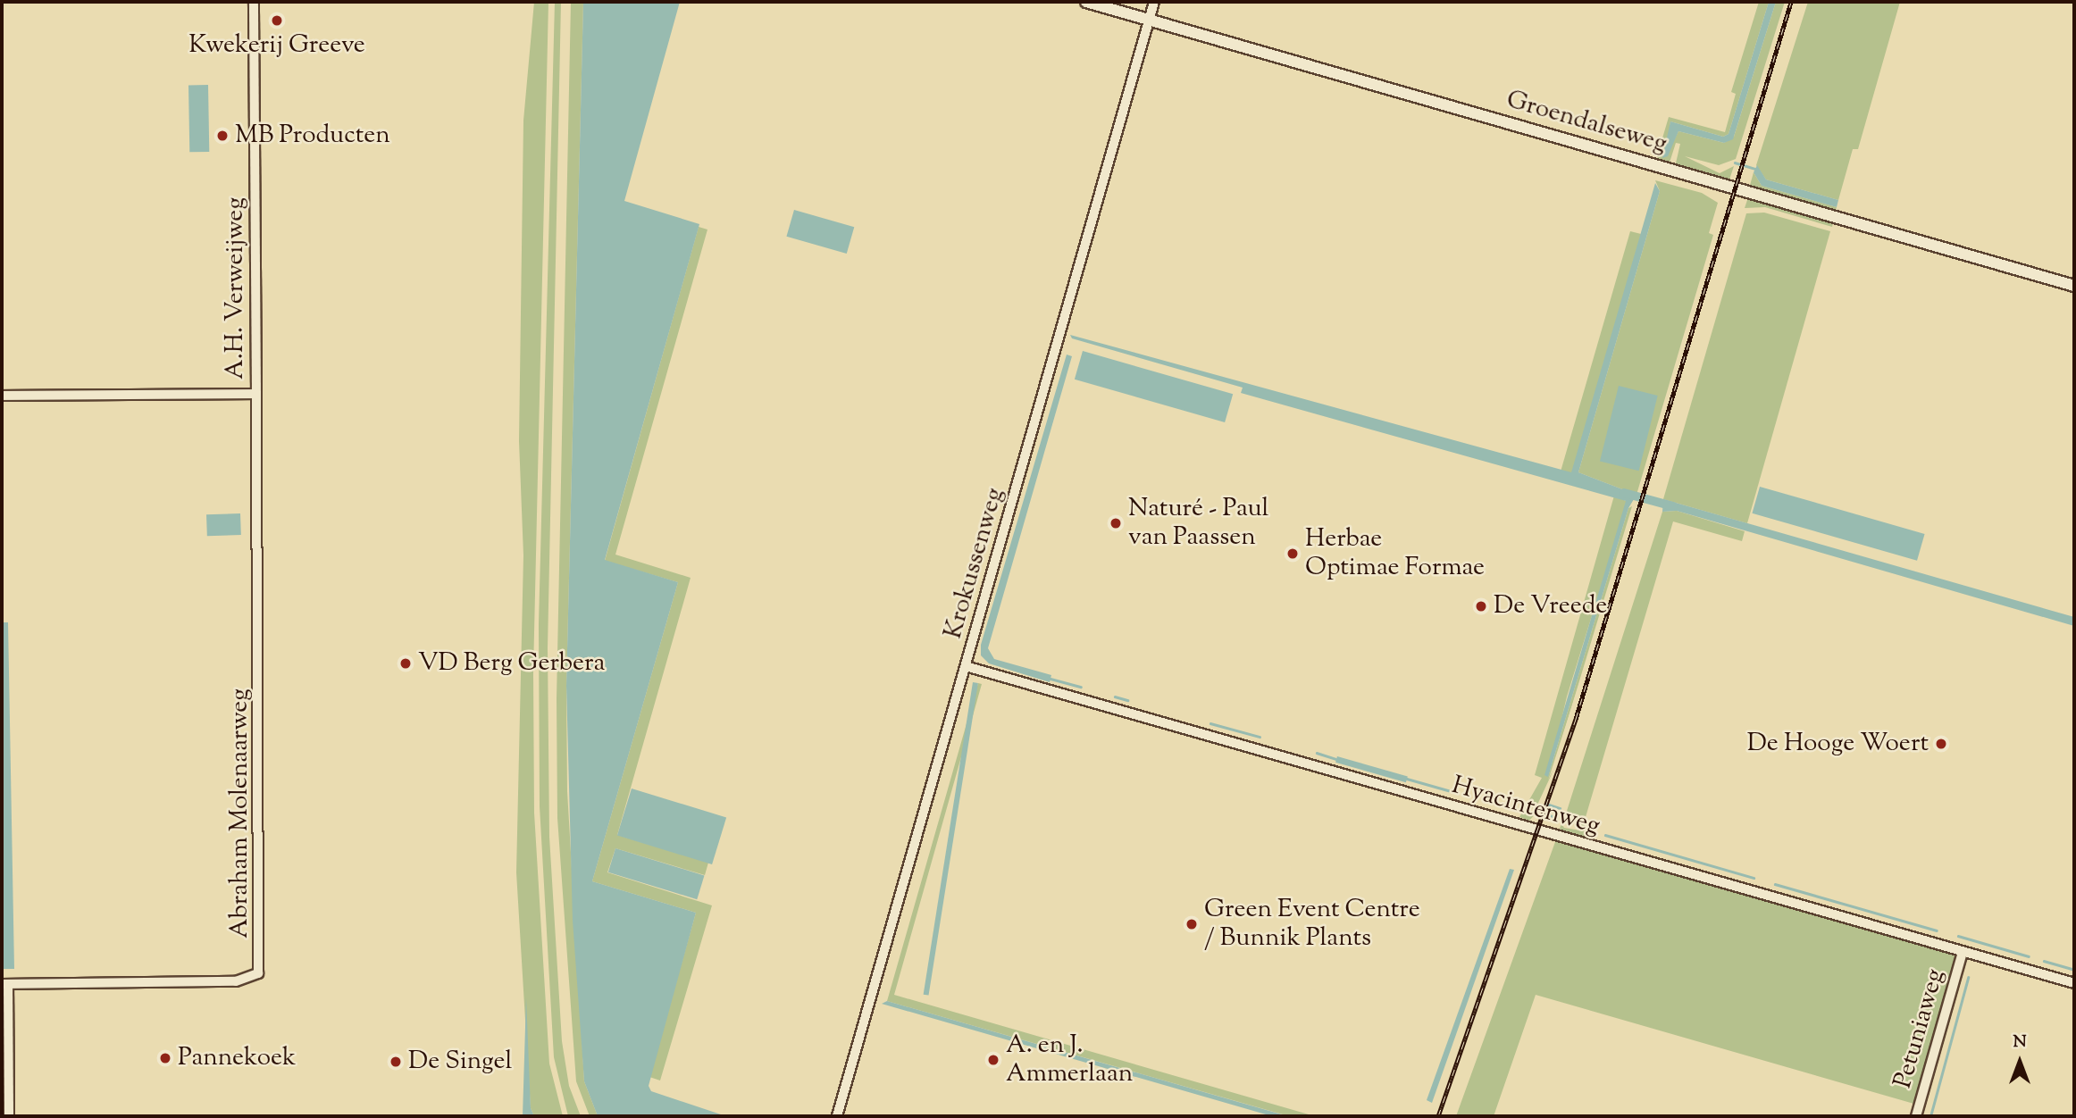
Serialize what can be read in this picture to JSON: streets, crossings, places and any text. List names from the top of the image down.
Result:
{
  "streets": {
    "street": [
      "Groendalseweg",
      "A.H. Verweijweg",
      "Krokussenweg",
      "Hyacintenweg",
      "Abraham Molenaarweg",
      "Petuniaweg"
    ]
  },
  "crossings": [
    ["Groendalseweg", "Krokussenweg"],
    ["A.H. Verweijweg", "Abraham Molenaarweg"],
    ["Krokussenweg", "Hyacintenweg"],
    ["Hyacintenweg", "Petuniaweg"]
  ],
  "places": [
    "Kwekerij Greeve",
    "MB Producten",
    "Naturé - Paul van Paassen",
    "Herbae Optimae Formae",
    "De Vreede",
    "VD Berg Gerbera",
    "De Hooge Woert",
    "Green Event Centre / Bunnik Plants",
    "Pannekoek",
    "A. en J. Ammerlaan",
    "De Singel"
  ],
  "north": "top"
}
